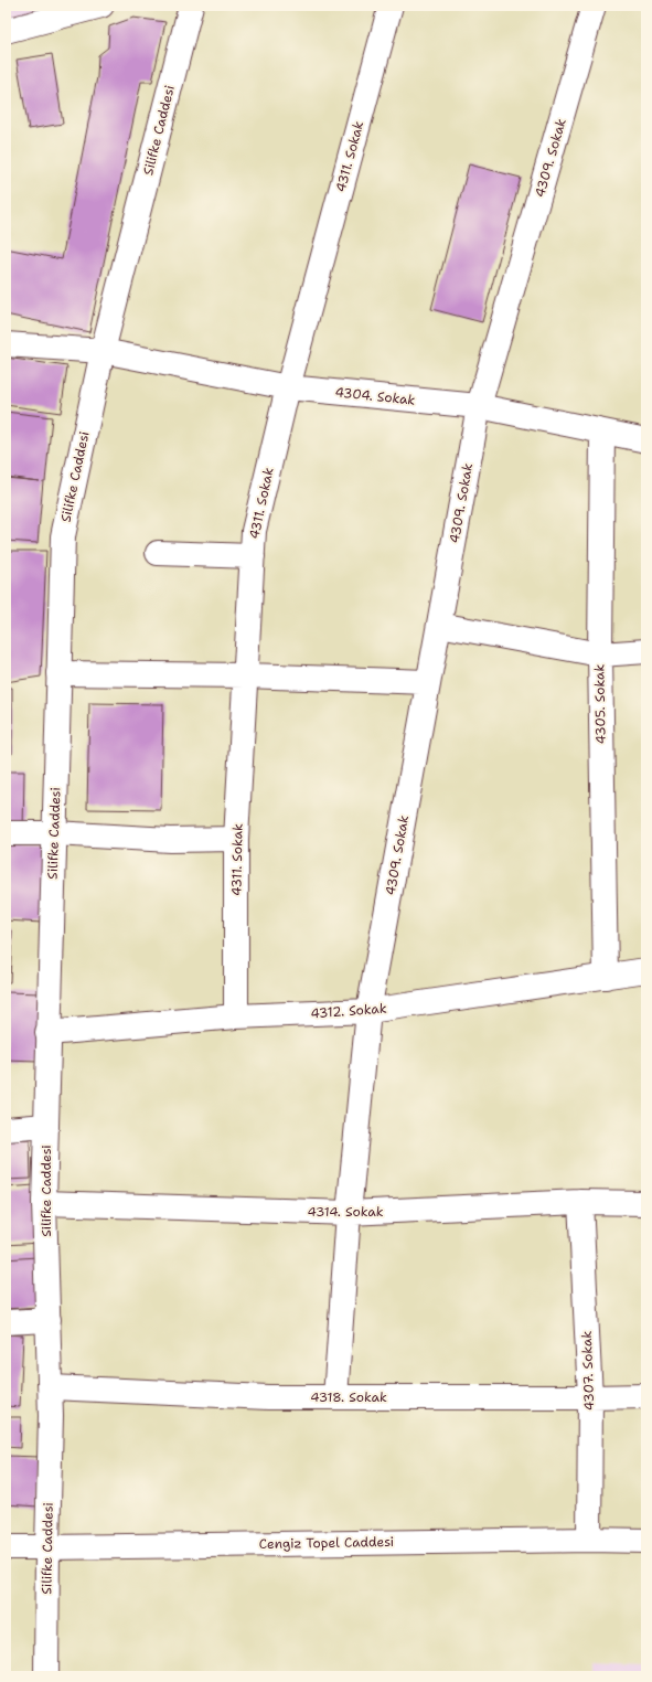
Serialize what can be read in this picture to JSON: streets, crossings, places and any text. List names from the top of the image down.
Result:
{
  "streets": {
    "street": [
      "Silifke Caddesi",
      "4311. Sokak",
      "4309. Sokak",
      "4304. Sokak",
      "4305. Sokak",
      "4312. Sokak",
      "4314. Sokak",
      "4307. Sokak",
      "4318. Sokak",
      "Cengiz Topel Caddesi"
    ]
  },
  "crossings": [
    ["Silifke Caddesi", "4304. Sokak"],
    ["Silifke Caddesi", "4312. Sokak"],
    ["Silifke Caddesi", "4314. Sokak"],
    ["Silifke Caddesi", "4318. Sokak"],
    ["Silifke Caddesi", "Cengiz Topel Caddesi"],
    ["4311. Sokak", "4304. Sokak"],
    ["4311. Sokak", "4312. Sokak"],
    ["4309. Sokak", "4304. Sokak"],
    ["4309. Sokak", "4312. Sokak"],
    ["4309. Sokak", "4314. Sokak"],
    ["4309. Sokak", "4318. Sokak"],
    ["4304. Sokak", "4305. Sokak"],
    ["4305. Sokak", "4312. Sokak"],
    ["4314. Sokak", "4307. Sokak"],
    ["4307. Sokak", "4318. Sokak"],
    ["4307. Sokak", "Cengiz Topel Caddesi"]
  ]
}
